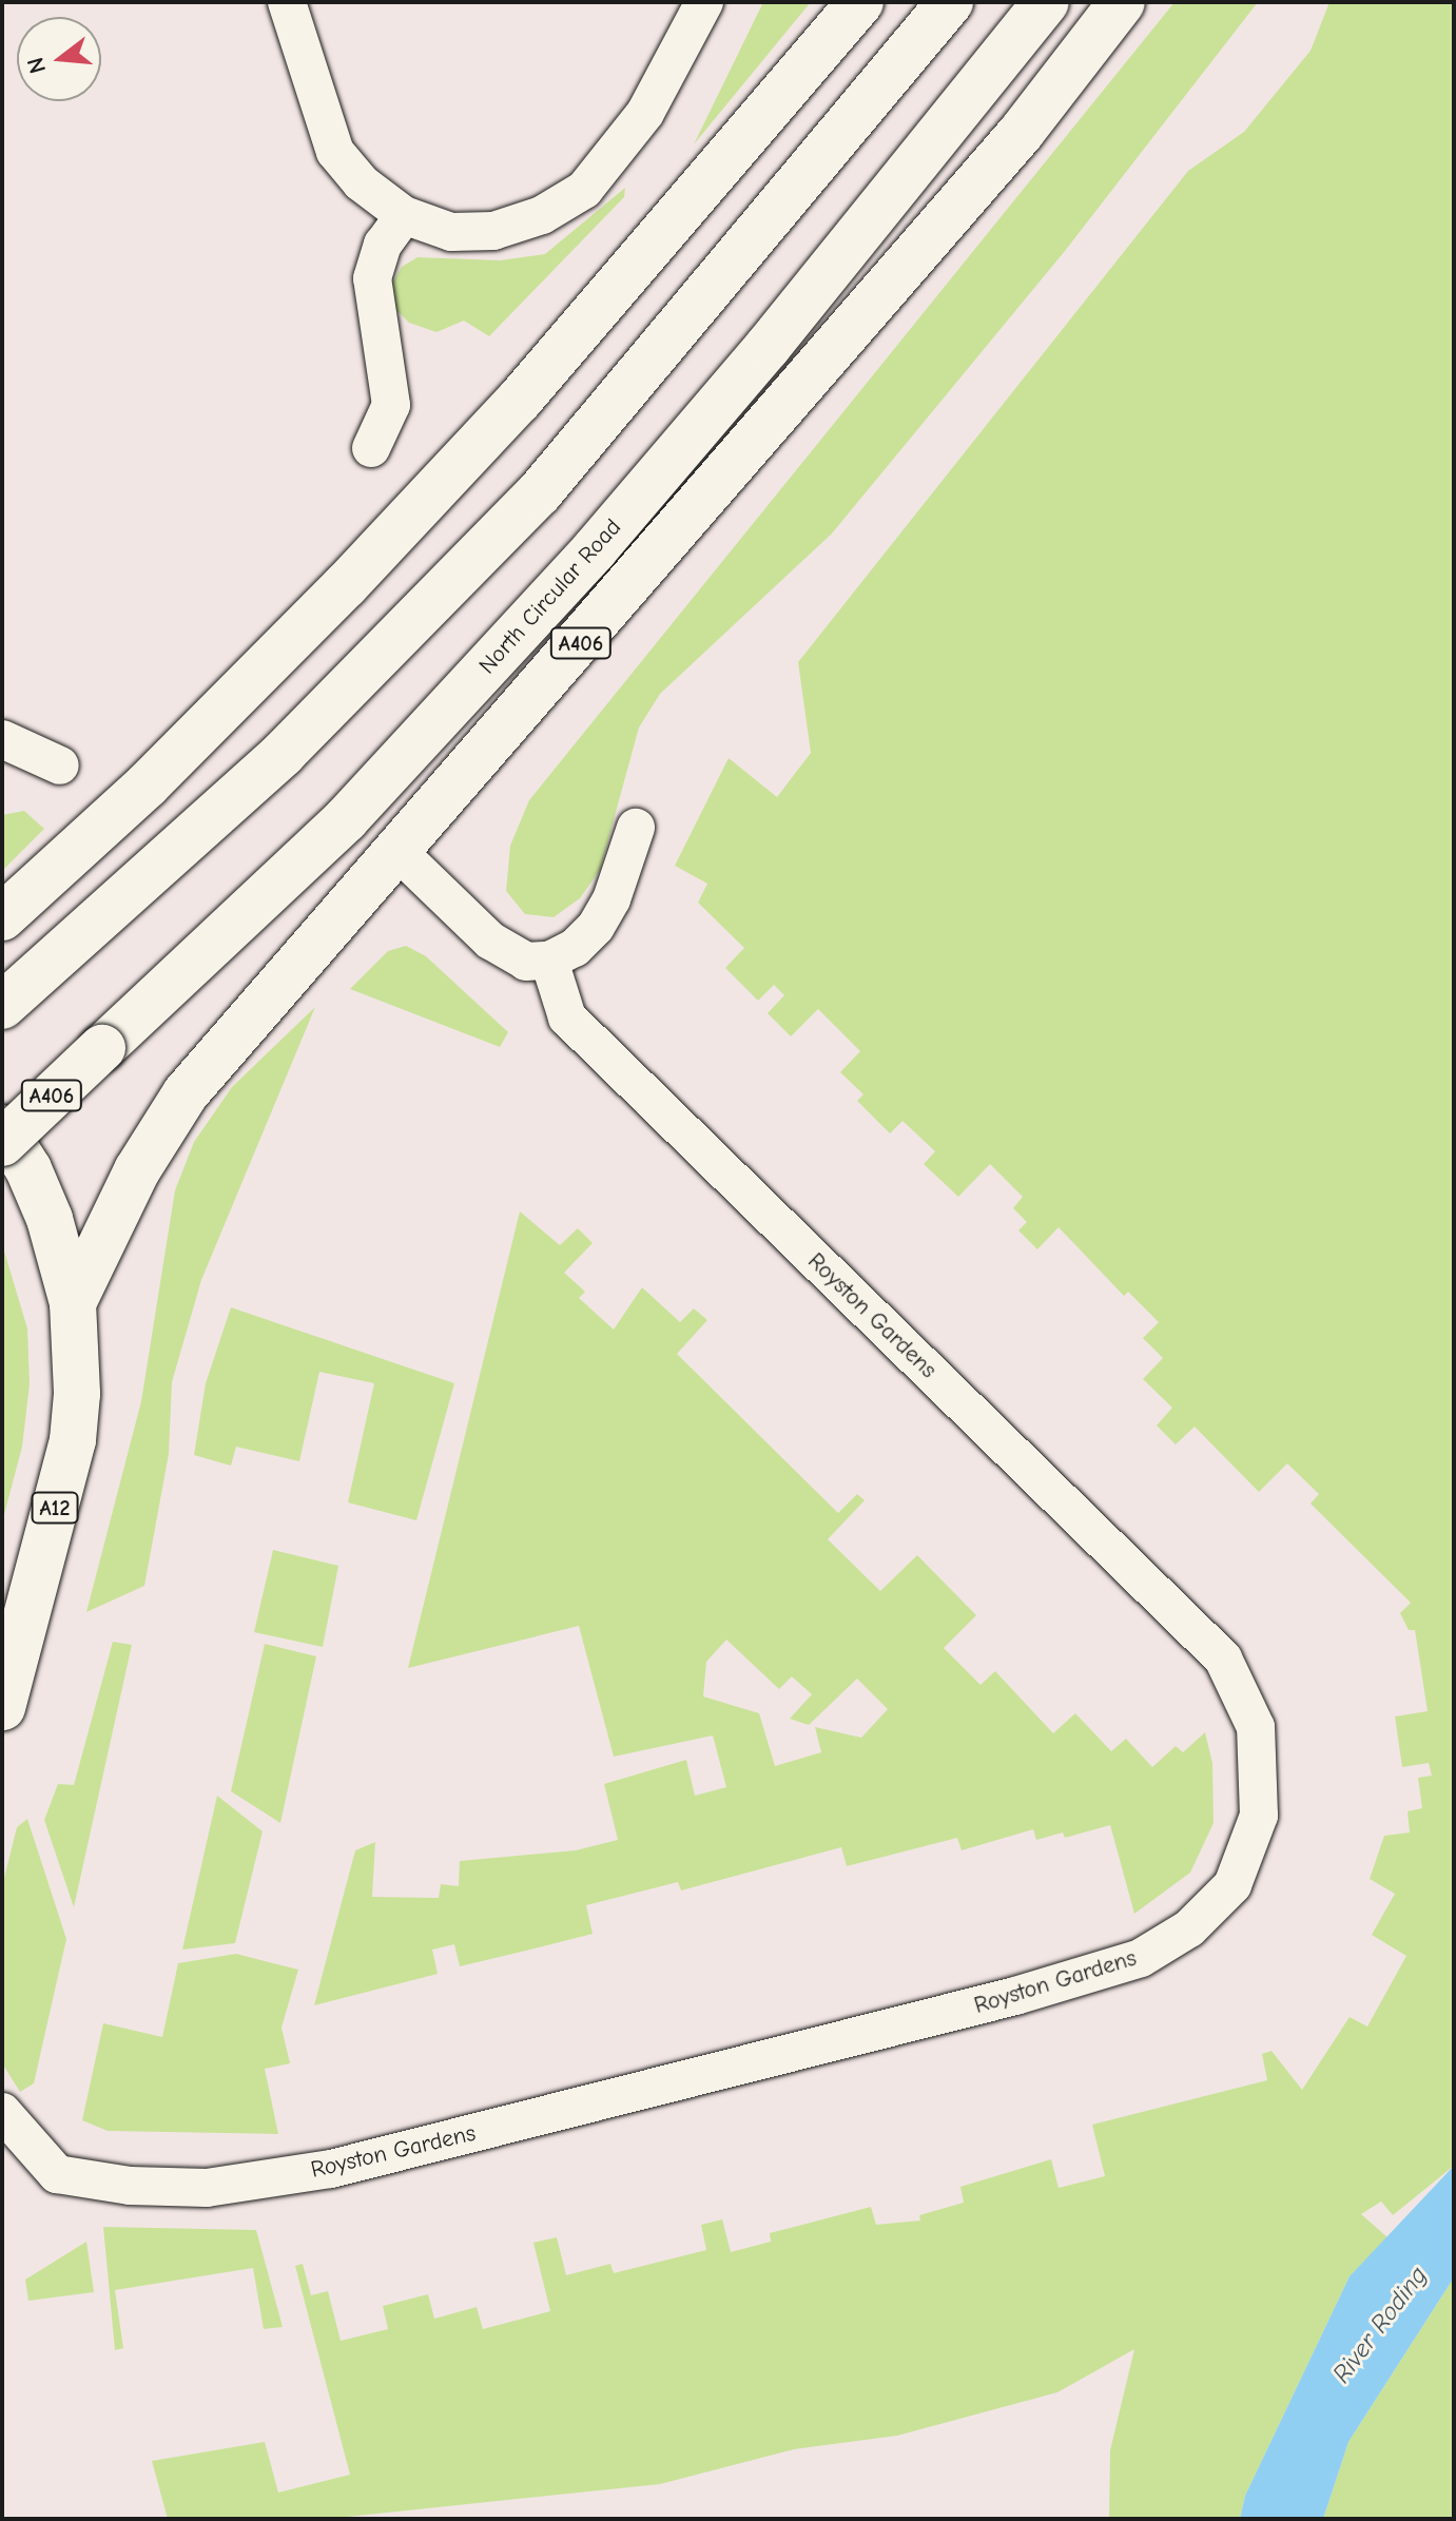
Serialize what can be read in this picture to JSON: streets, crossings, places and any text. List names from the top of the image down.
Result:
{
  "streets": {
    "highway": ["North Circular Road", "A406", "A12"],
    "street": ["Royston Gardens"]
  },
  "crossings": [
    ["A406", "A12"]
  ],
  "water": ["River Roding"],
  "north": "left"
}
